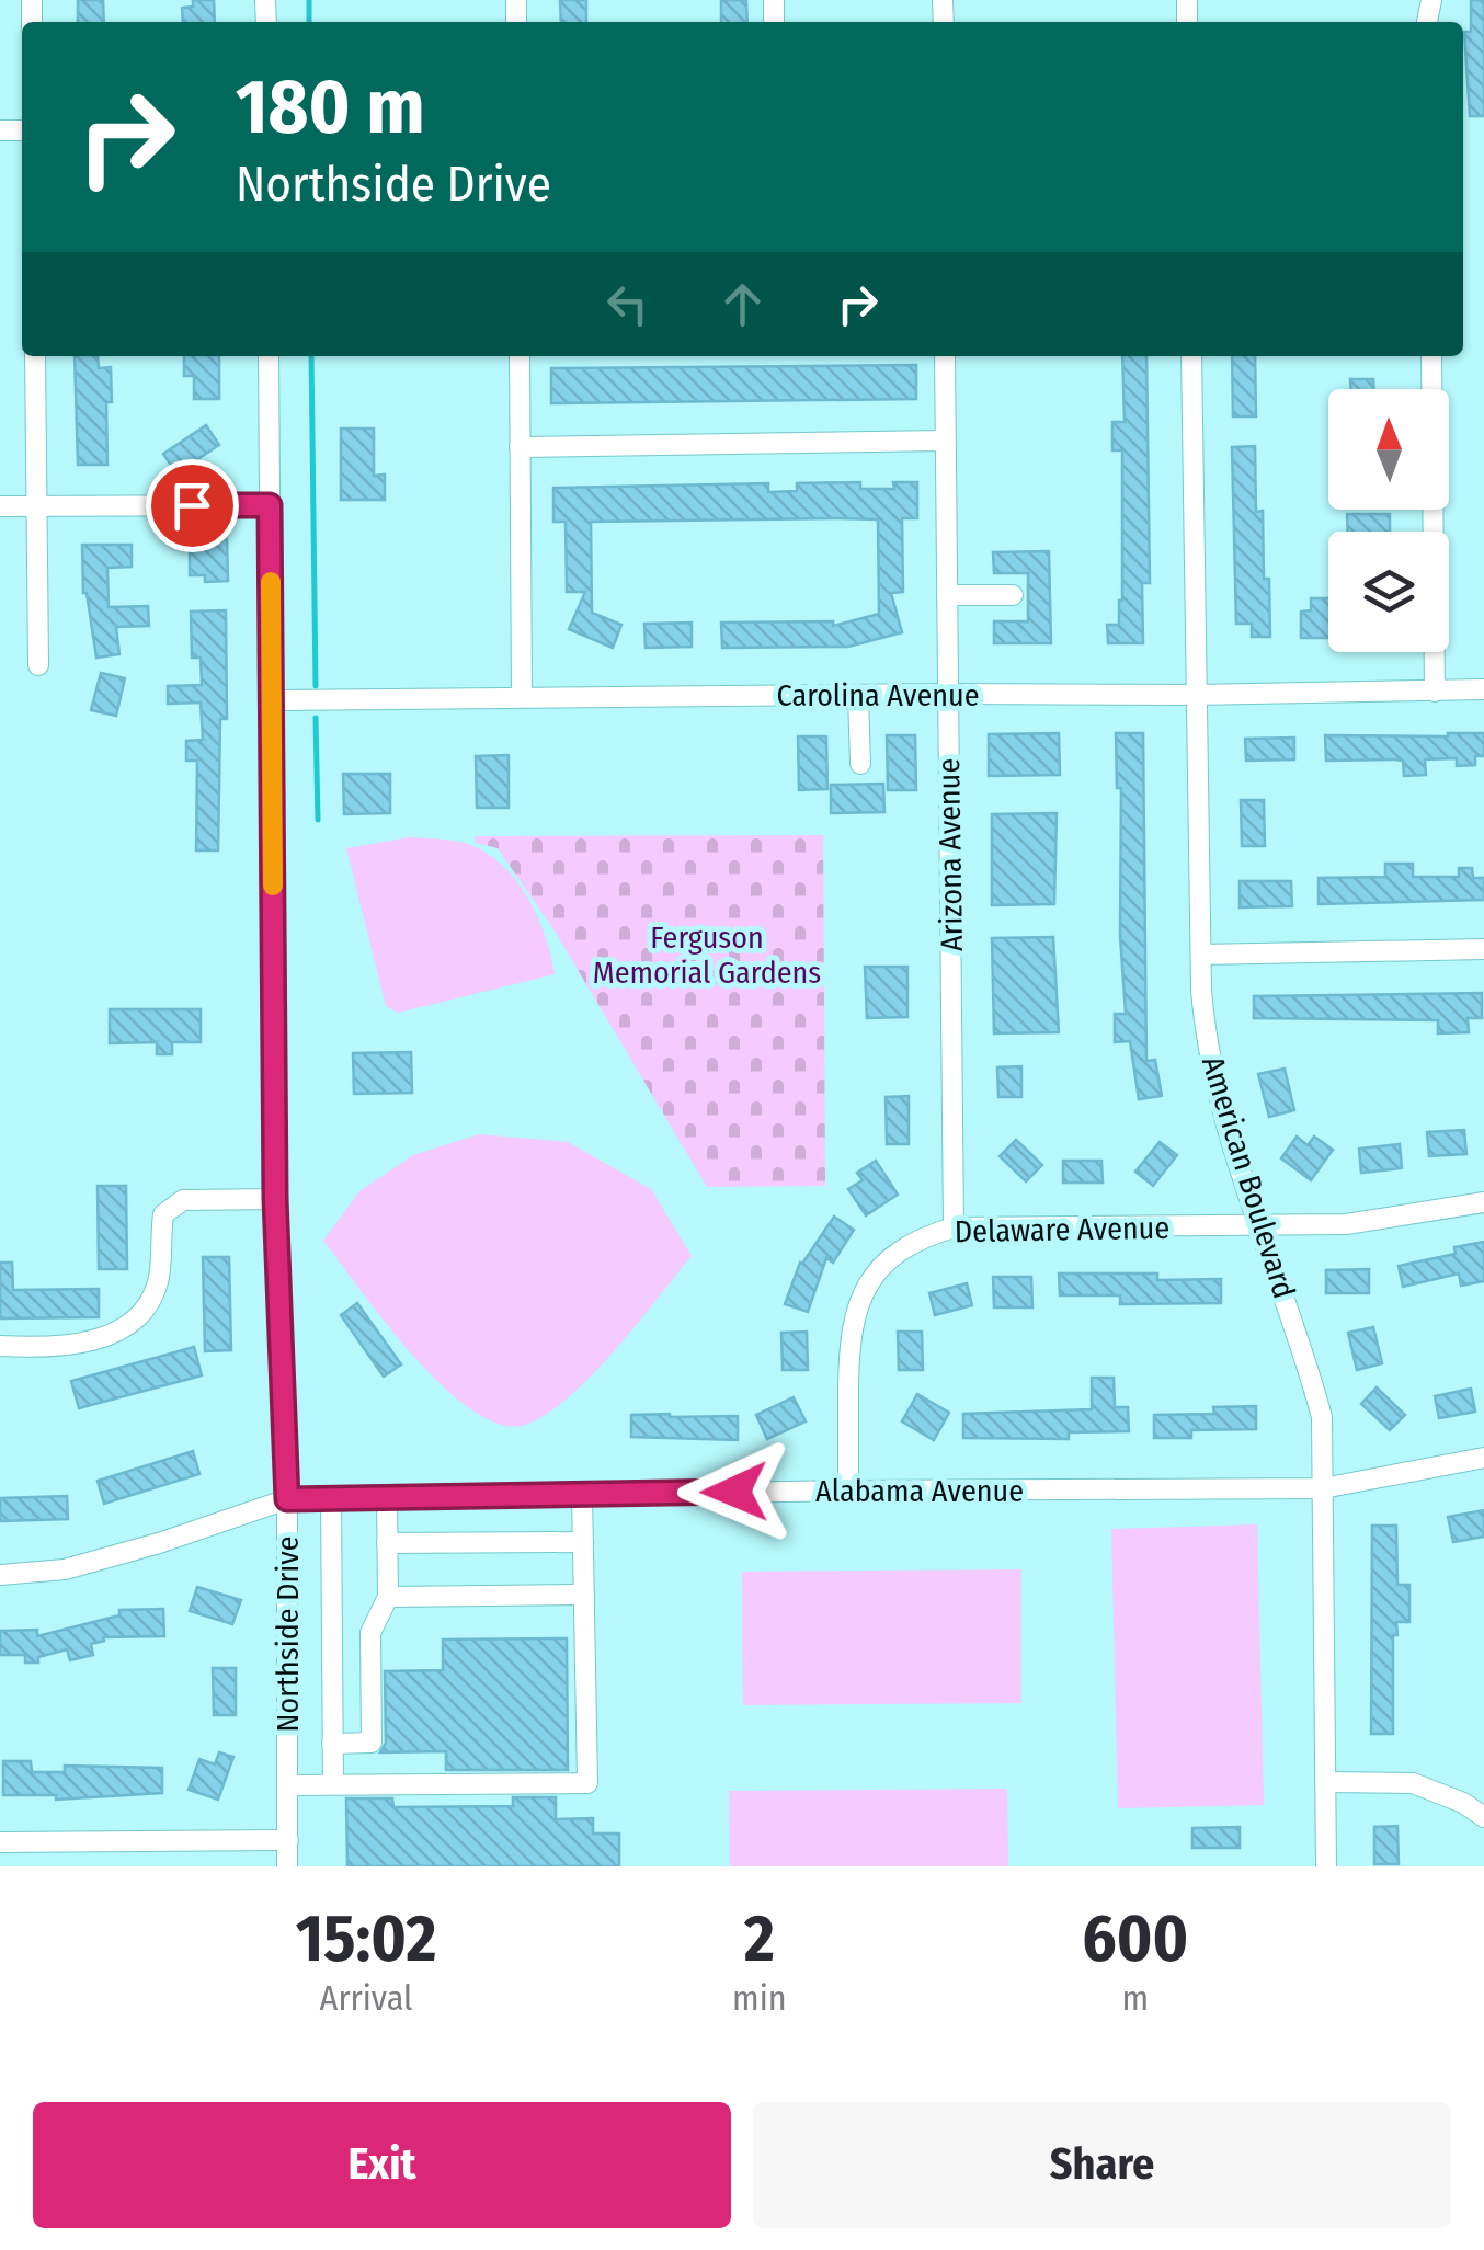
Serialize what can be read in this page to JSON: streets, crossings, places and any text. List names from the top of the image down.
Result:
{
  "streets": {
    "street": [
      "Carolina Avenue",
      "Arizona Avenue",
      "American Boulevard",
      "Delaware Avenue",
      "Alabama Avenue",
      "Northside Drive"
    ]
  },
  "crossings": [
    ["Carolina Avenue", "Arizona Avenue"],
    ["Carolina Avenue", "American Boulevard"],
    ["Carolina Avenue", "Northside Drive"],
    ["Arizona Avenue", "Delaware Avenue"],
    ["American Boulevard", "Delaware Avenue"],
    ["American Boulevard", "Alabama Avenue"],
    ["Delaware Avenue", "Alabama Avenue"],
    ["Alabama Avenue", "Northside Drive"]
  ],
  "parks": ["Ferguson Memorial Gardens"],
  "north": "top",
  "page": {
    "turn": ["180 m", "Northside Drive"],
    "eta": [
      "15:02",
      "Arrival",
      "2",
      "min",
      "600",
      "m"
    ],
    "buttons": ["Exit", "Share"]
  }
}
